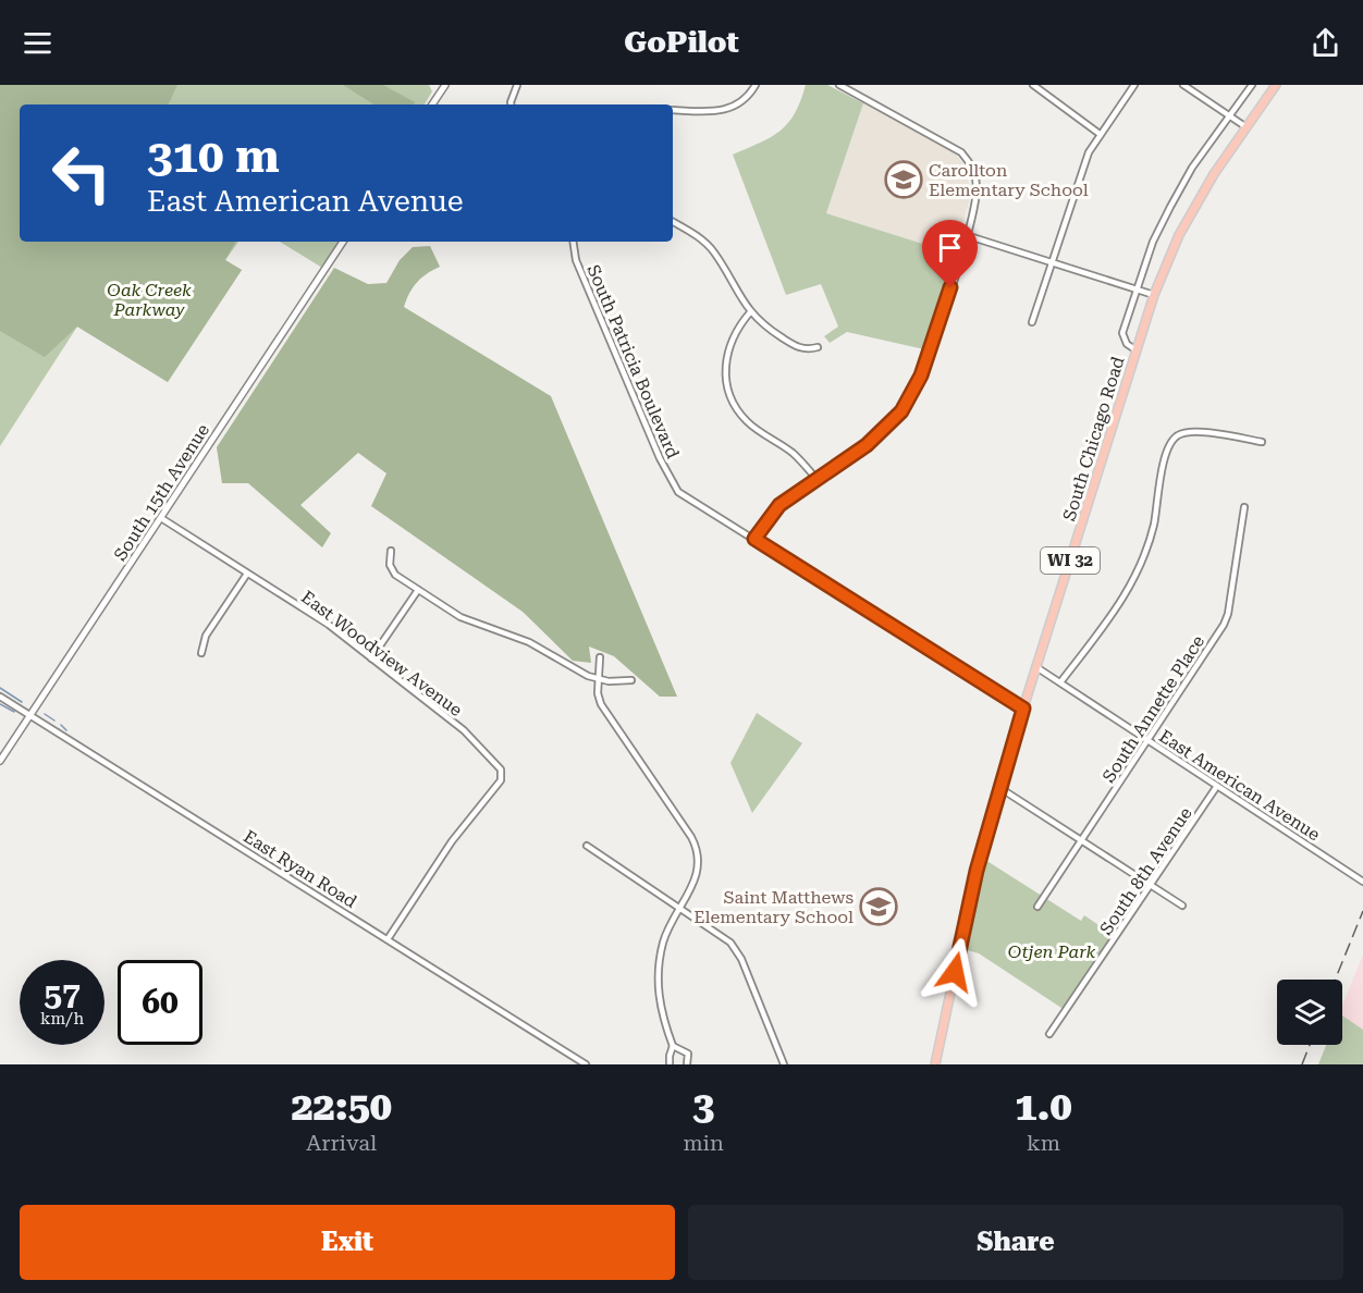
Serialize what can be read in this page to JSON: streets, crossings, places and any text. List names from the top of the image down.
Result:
{
  "streets": {
    "main road": ["South Chicago Road", "WI 32"],
    "street": [
      "South Patricia Boulevard",
      "South 15th Avenue",
      "East Woodview Avenue",
      "South Annette Place",
      "East American Avenue",
      "East Ryan Road",
      "South 8th Avenue"
    ]
  },
  "crossings": [
    ["South Chicago Road", "East American Avenue"],
    ["South 15th Avenue", "East Woodview Avenue"],
    ["South 15th Avenue", "East Ryan Road"],
    ["East Woodview Avenue", "East Ryan Road"],
    ["South Annette Place", "East American Avenue"],
    ["East American Avenue", "South 8th Avenue"]
  ],
  "parks": ["Oak Creek Parkway", "Otjen Park"],
  "places": {
    "school or university": ["Carollton Elementary School", "Saint Matthews Elementary School"]
  },
  "page": {
    "header": "GoPilot",
    "turn": ["310 m", "East American Avenue"],
    "speed": "57 km/h",
    "limit": "60",
    "eta": [
      "22:50",
      "Arrival",
      "3",
      "min",
      "1.0",
      "km"
    ],
    "buttons": ["Exit", "Share"]
  }
}
